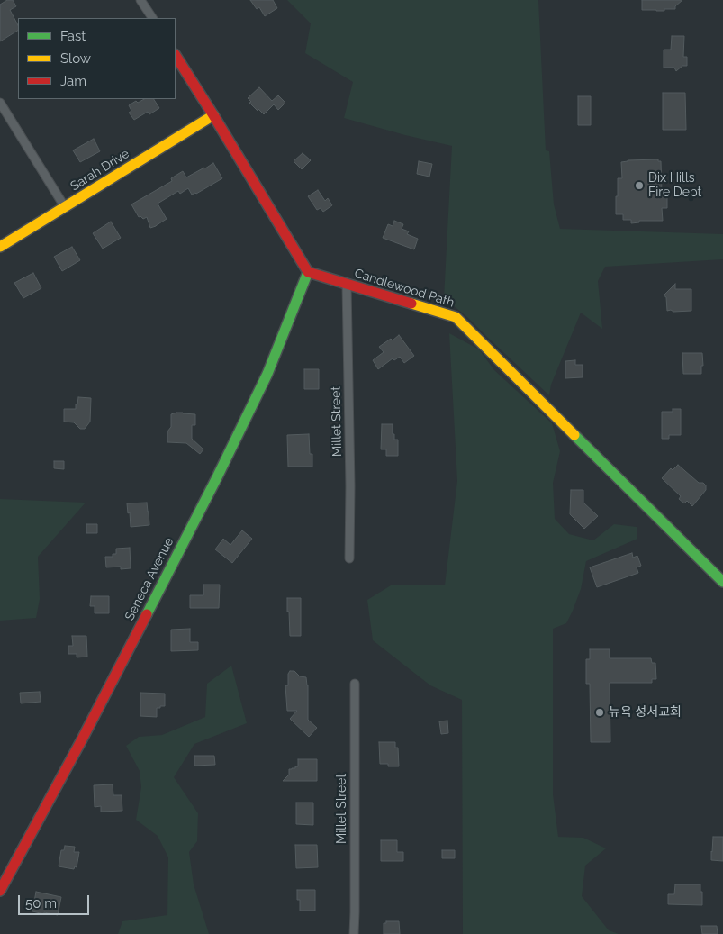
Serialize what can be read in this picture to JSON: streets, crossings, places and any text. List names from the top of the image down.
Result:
{
  "streets": {
    "street": [
      "Sarah Drive",
      "Candlewood Path",
      "Millet Street",
      "Seneca Avenue"
    ]
  },
  "crossings": [
    ["Candlewood Path", "Millet Street"],
    ["Candlewood Path", "Seneca Avenue"]
  ],
  "places": ["Dix Hills Fire Dept", "뉴욕 성서교회"],
  "legend": ["Fast", "Slow", "Jam"],
  "scale_bar": "50 m"
}
